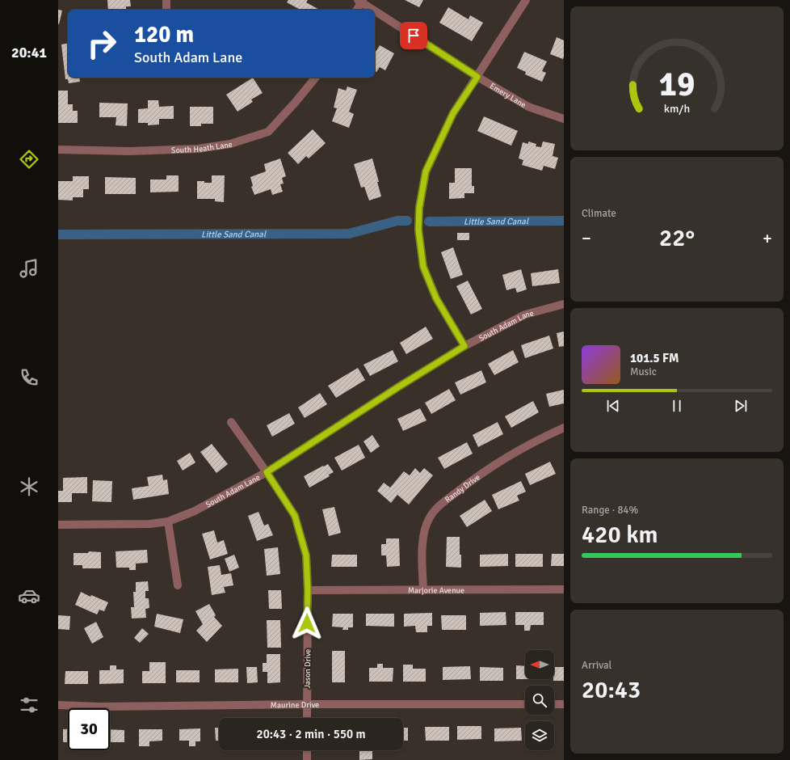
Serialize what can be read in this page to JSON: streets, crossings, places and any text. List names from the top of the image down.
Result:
{
  "streets": {
    "street": [
      "Emery Lane",
      "South Heath Lane",
      "South Adam Lane",
      "Randy Drive",
      "Marjorie Avenue",
      "Jason Drive",
      "Maurine Drive"
    ]
  },
  "crossings": [
    ["South Adam Lane", "Jason Drive"],
    ["Randy Drive", "Marjorie Avenue"],
    ["Marjorie Avenue", "Jason Drive"],
    ["Jason Drive", "Maurine Drive"]
  ],
  "water": ["Little Sand Canal"],
  "north": "left",
  "page": {
    "tabs": "20:41",
    "turn": ["120 m", "South Adam Lane"],
    "tile": [
      "Climate",
      ["Range · 84%", "420 km"],
      ["Arrival", "20:43"]
    ],
    "heat": ["−", "22°", "+"],
    "song": ["101.5 FM", "Music"],
    "limit": "30",
    "trip": "20:43 · 2 min · 550 m",
    "gauge": ["19", "km/h"]
  }
}
